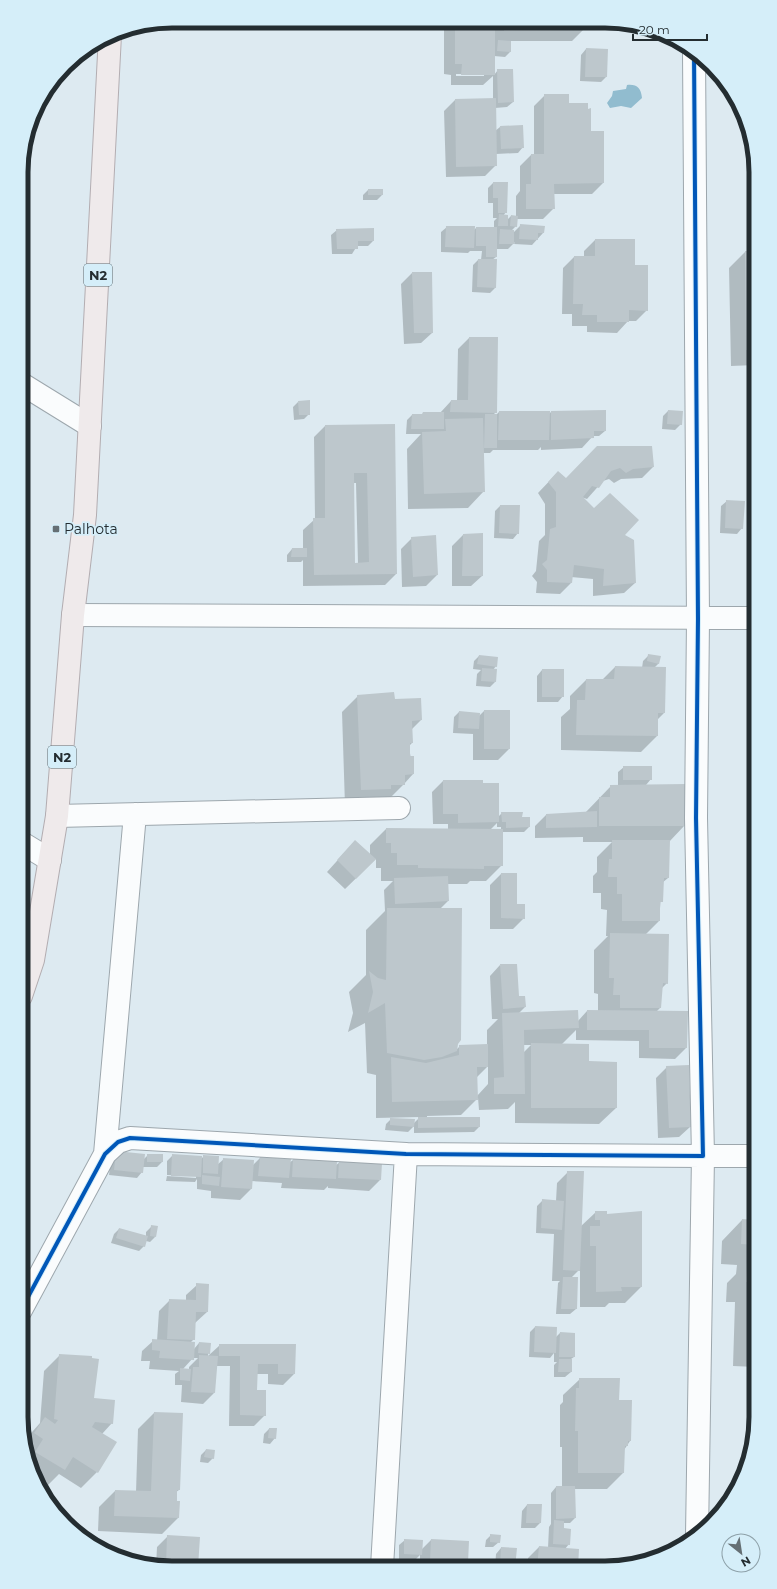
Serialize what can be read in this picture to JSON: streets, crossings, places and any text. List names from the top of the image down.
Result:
{
  "streets": {
    "main road": ["N2"]
  },
  "places": {
    "transit": ["Palhota"]
  },
  "scale_bar": "20 m",
  "north": "bottom right"
}
